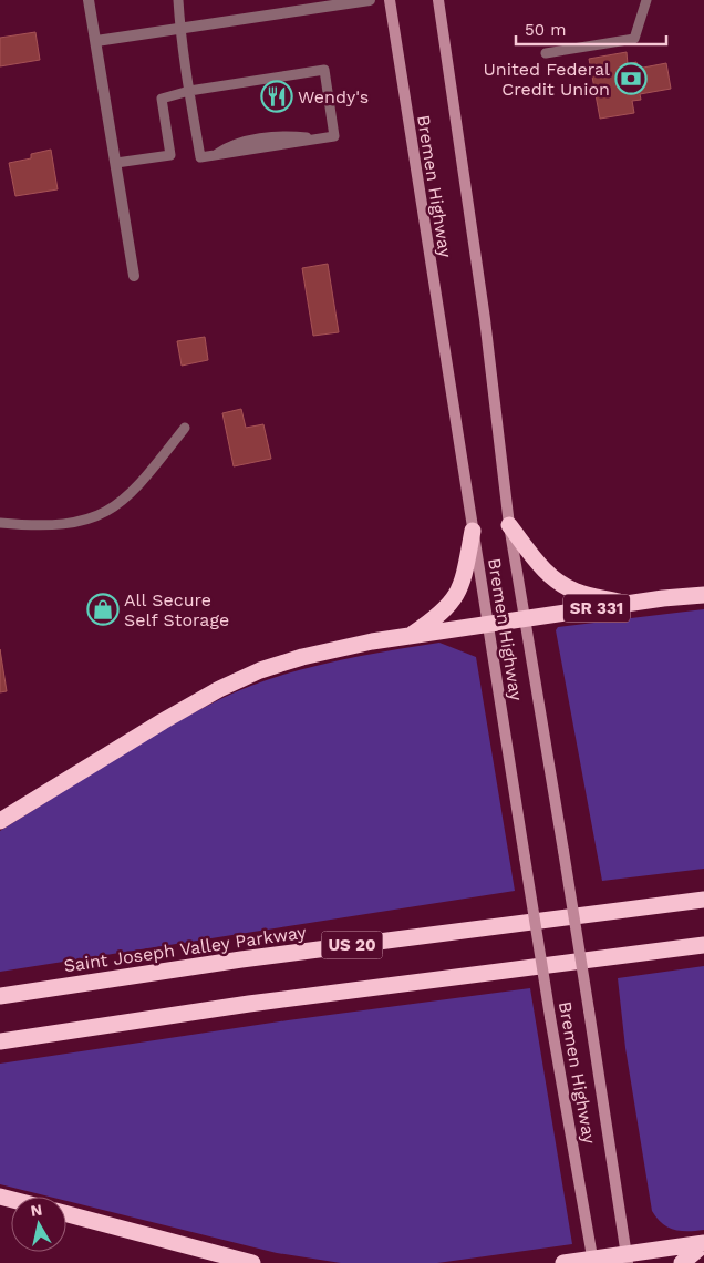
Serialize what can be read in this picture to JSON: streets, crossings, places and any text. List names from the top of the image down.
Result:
{
  "streets": {
    "highway": ["SR 331", "US 20", "Saint Joseph Valley Parkway"],
    "main road": ["Bremen Highway"]
  },
  "crossings": [
    ["Bremen Highway", "SR 331"]
  ],
  "places": {
    "bank": ["United Federal Credit Union"],
    "restaurant": ["Wendy's"],
    "shop": ["All Secure Self Storage"]
  },
  "scale_bar": "50 m",
  "north": "top"
}
